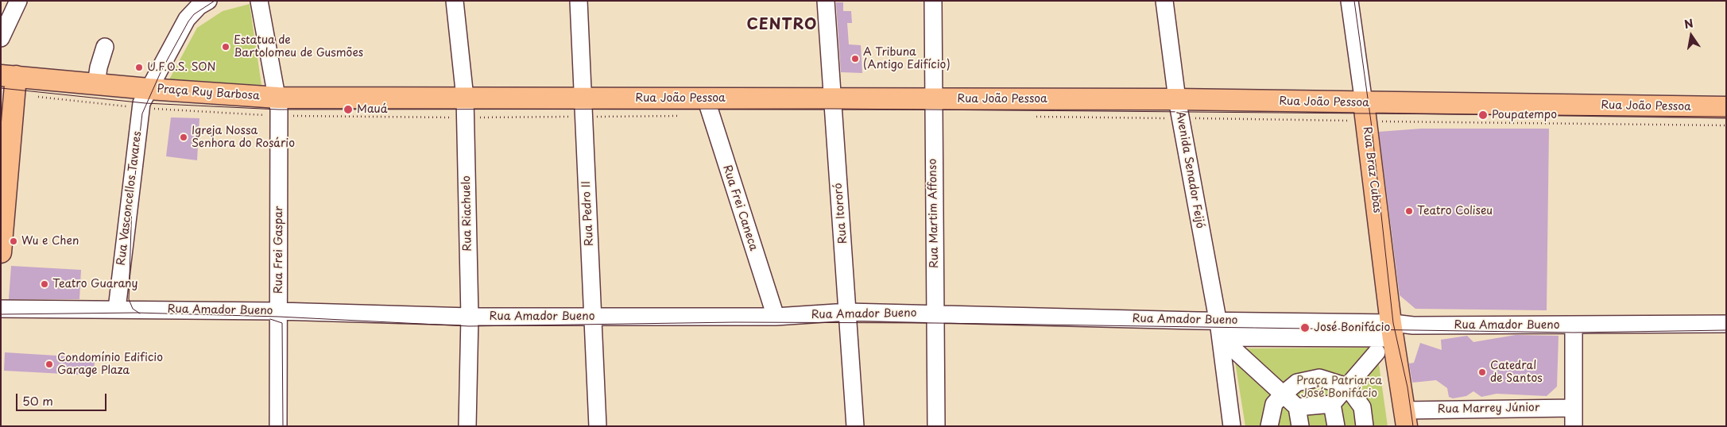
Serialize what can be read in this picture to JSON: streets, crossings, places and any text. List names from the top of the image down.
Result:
{
  "streets": {
    "main road": ["Praça Ruy Barbosa", "Rua João Pessoa", "Rua Braz Cubas"],
    "street": [
      "Avenida Senador Feijó",
      "Rua Vasconcellos Tavares",
      "Rua Frei Caneca",
      "Rua Riachuelo",
      "Rua Pedro II",
      "Rua Itororó",
      "Rua Martim Affonso",
      "Rua Frei Gaspar",
      "Rua Amador Bueno",
      "Rua Marrey Júnior"
    ]
  },
  "crossings": [
    ["Praça Ruy Barbosa", "Rua João Pessoa"],
    ["Praça Ruy Barbosa", "Rua Vasconcellos Tavares"],
    ["Praça Ruy Barbosa", "Rua Frei Gaspar"],
    ["Rua João Pessoa", "Avenida Senador Feijó"],
    ["Rua João Pessoa", "Rua Braz Cubas"],
    ["Rua João Pessoa", "Rua Frei Caneca"],
    ["Rua João Pessoa", "Rua Riachuelo"],
    ["Rua João Pessoa", "Rua Pedro II"],
    ["Rua João Pessoa", "Rua Itororó"],
    ["Rua João Pessoa", "Rua Martim Affonso"],
    ["Rua João Pessoa", "Rua Frei Gaspar"],
    ["Avenida Senador Feijó", "Rua Amador Bueno"],
    ["Rua Braz Cubas", "Rua Amador Bueno"],
    ["Rua Vasconcellos Tavares", "Rua Amador Bueno"],
    ["Rua Frei Caneca", "Rua Amador Bueno"],
    ["Rua Riachuelo", "Rua Amador Bueno"],
    ["Rua Pedro II", "Rua Amador Bueno"],
    ["Rua Itororó", "Rua Amador Bueno"],
    ["Rua Martim Affonso", "Rua Amador Bueno"],
    ["Rua Frei Gaspar", "Rua Amador Bueno"]
  ],
  "districts": ["CENTRO"],
  "parks": ["Praça Patriarca José Bonifácio"],
  "places": [
    "Estatua de Bartolomeu de Gusmões",
    "A Tribuna (Antigo Edifício)",
    "U.F.O.S. SON",
    "Mauá",
    "Poupatempo",
    "Igreja Nossa Senhora do Rosário",
    "Teatro Coliseu",
    "Wu e Chen",
    "Teatro Guarany",
    "José Bonifácio",
    "Condomínio Edificio Garage Plaza",
    "Catedral de Santos"
  ],
  "scale_bar": "50 m",
  "north": "top"
}
